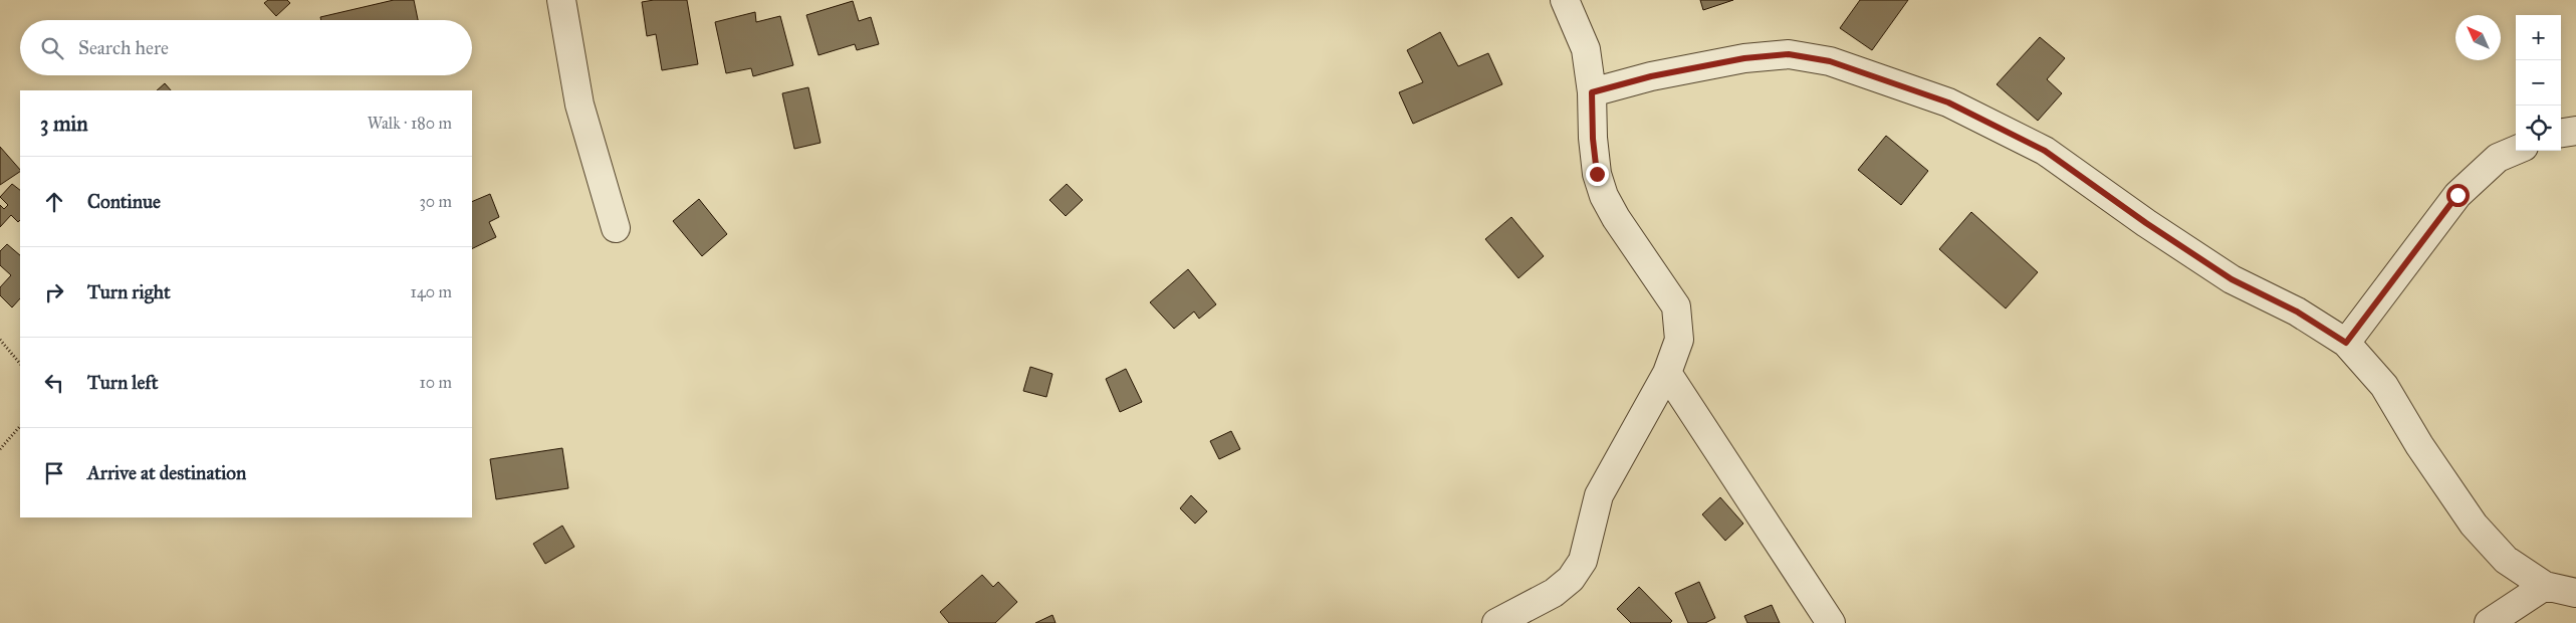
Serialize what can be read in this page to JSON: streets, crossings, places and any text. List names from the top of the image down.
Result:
{
  "north": "top left",
  "page": {
    "map_buttons": ["+", "−"],
    "search": "Search here",
    "heading": ["3 min", "Walk · 180 m"],
    "list": [
      ["Continue", "30 m"],
      ["Turn right", "140 m"],
      ["Turn left", "10 m"],
      "Arrive at destination"
    ]
  }
}
